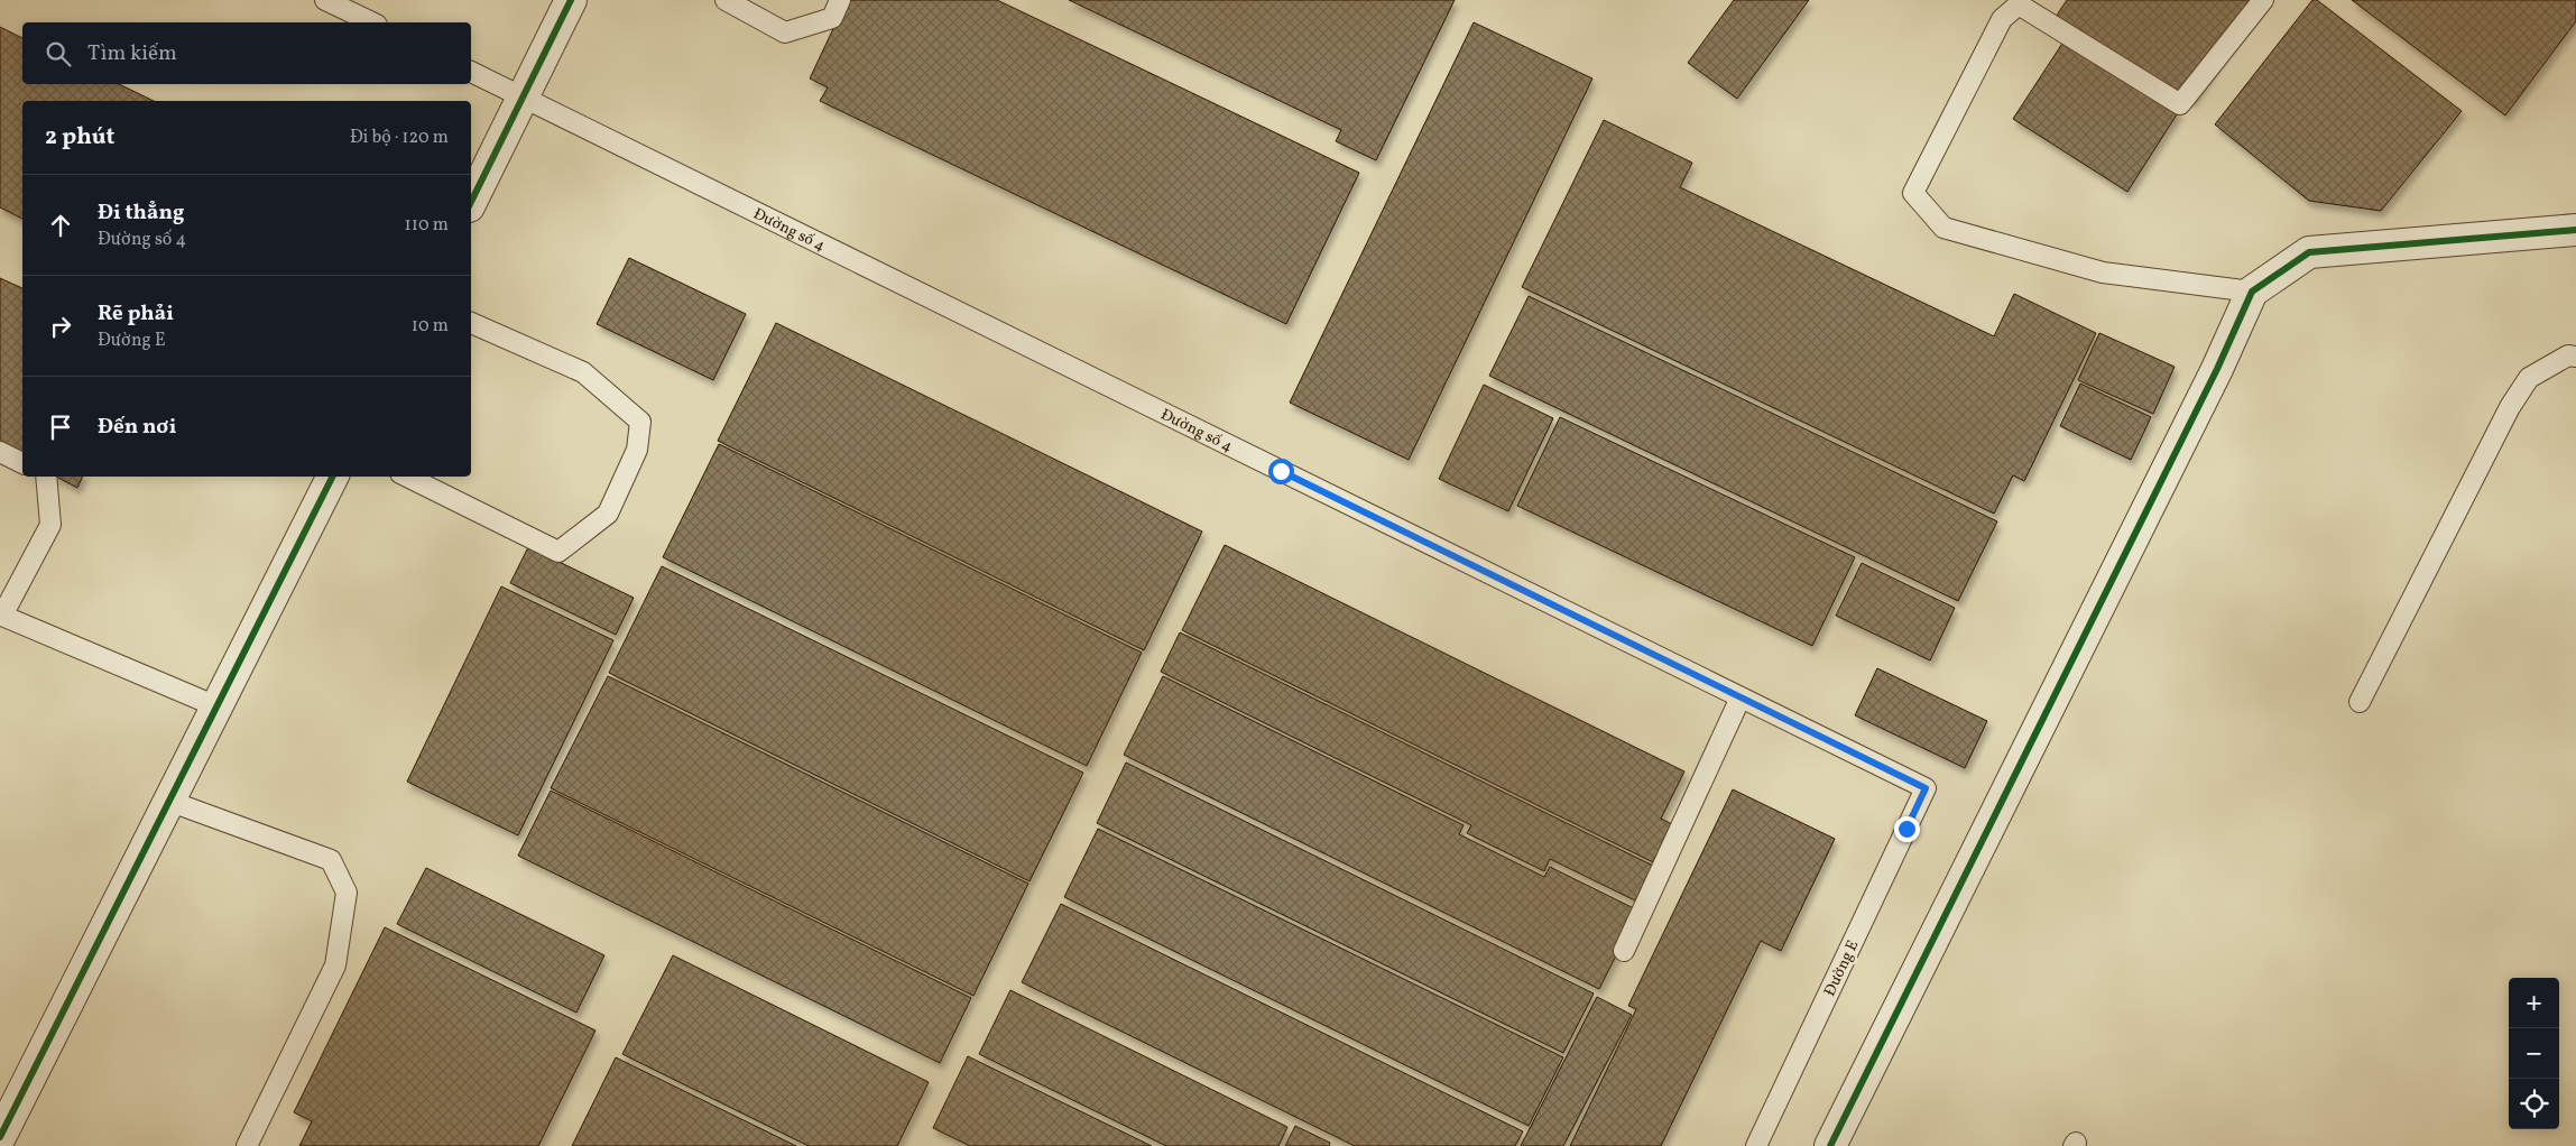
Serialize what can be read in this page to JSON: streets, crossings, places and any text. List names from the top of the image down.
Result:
{
  "streets": {
    "lane": ["Đường số 4", "Đường E"]
  },
  "crossings": [
    ["Đường số 4", "Đường E"]
  ],
  "page": {
    "search": "Tìm kiếm",
    "heading": ["2 phút", "Đi bộ · 120 m"],
    "list": [
      ["Đi thẳng", "Đường số 4", "110 m"],
      ["Rẽ phải", "Đường E", "10 m"],
      "Đến nơi"
    ],
    "map_buttons": ["+", "−"]
  }
}
